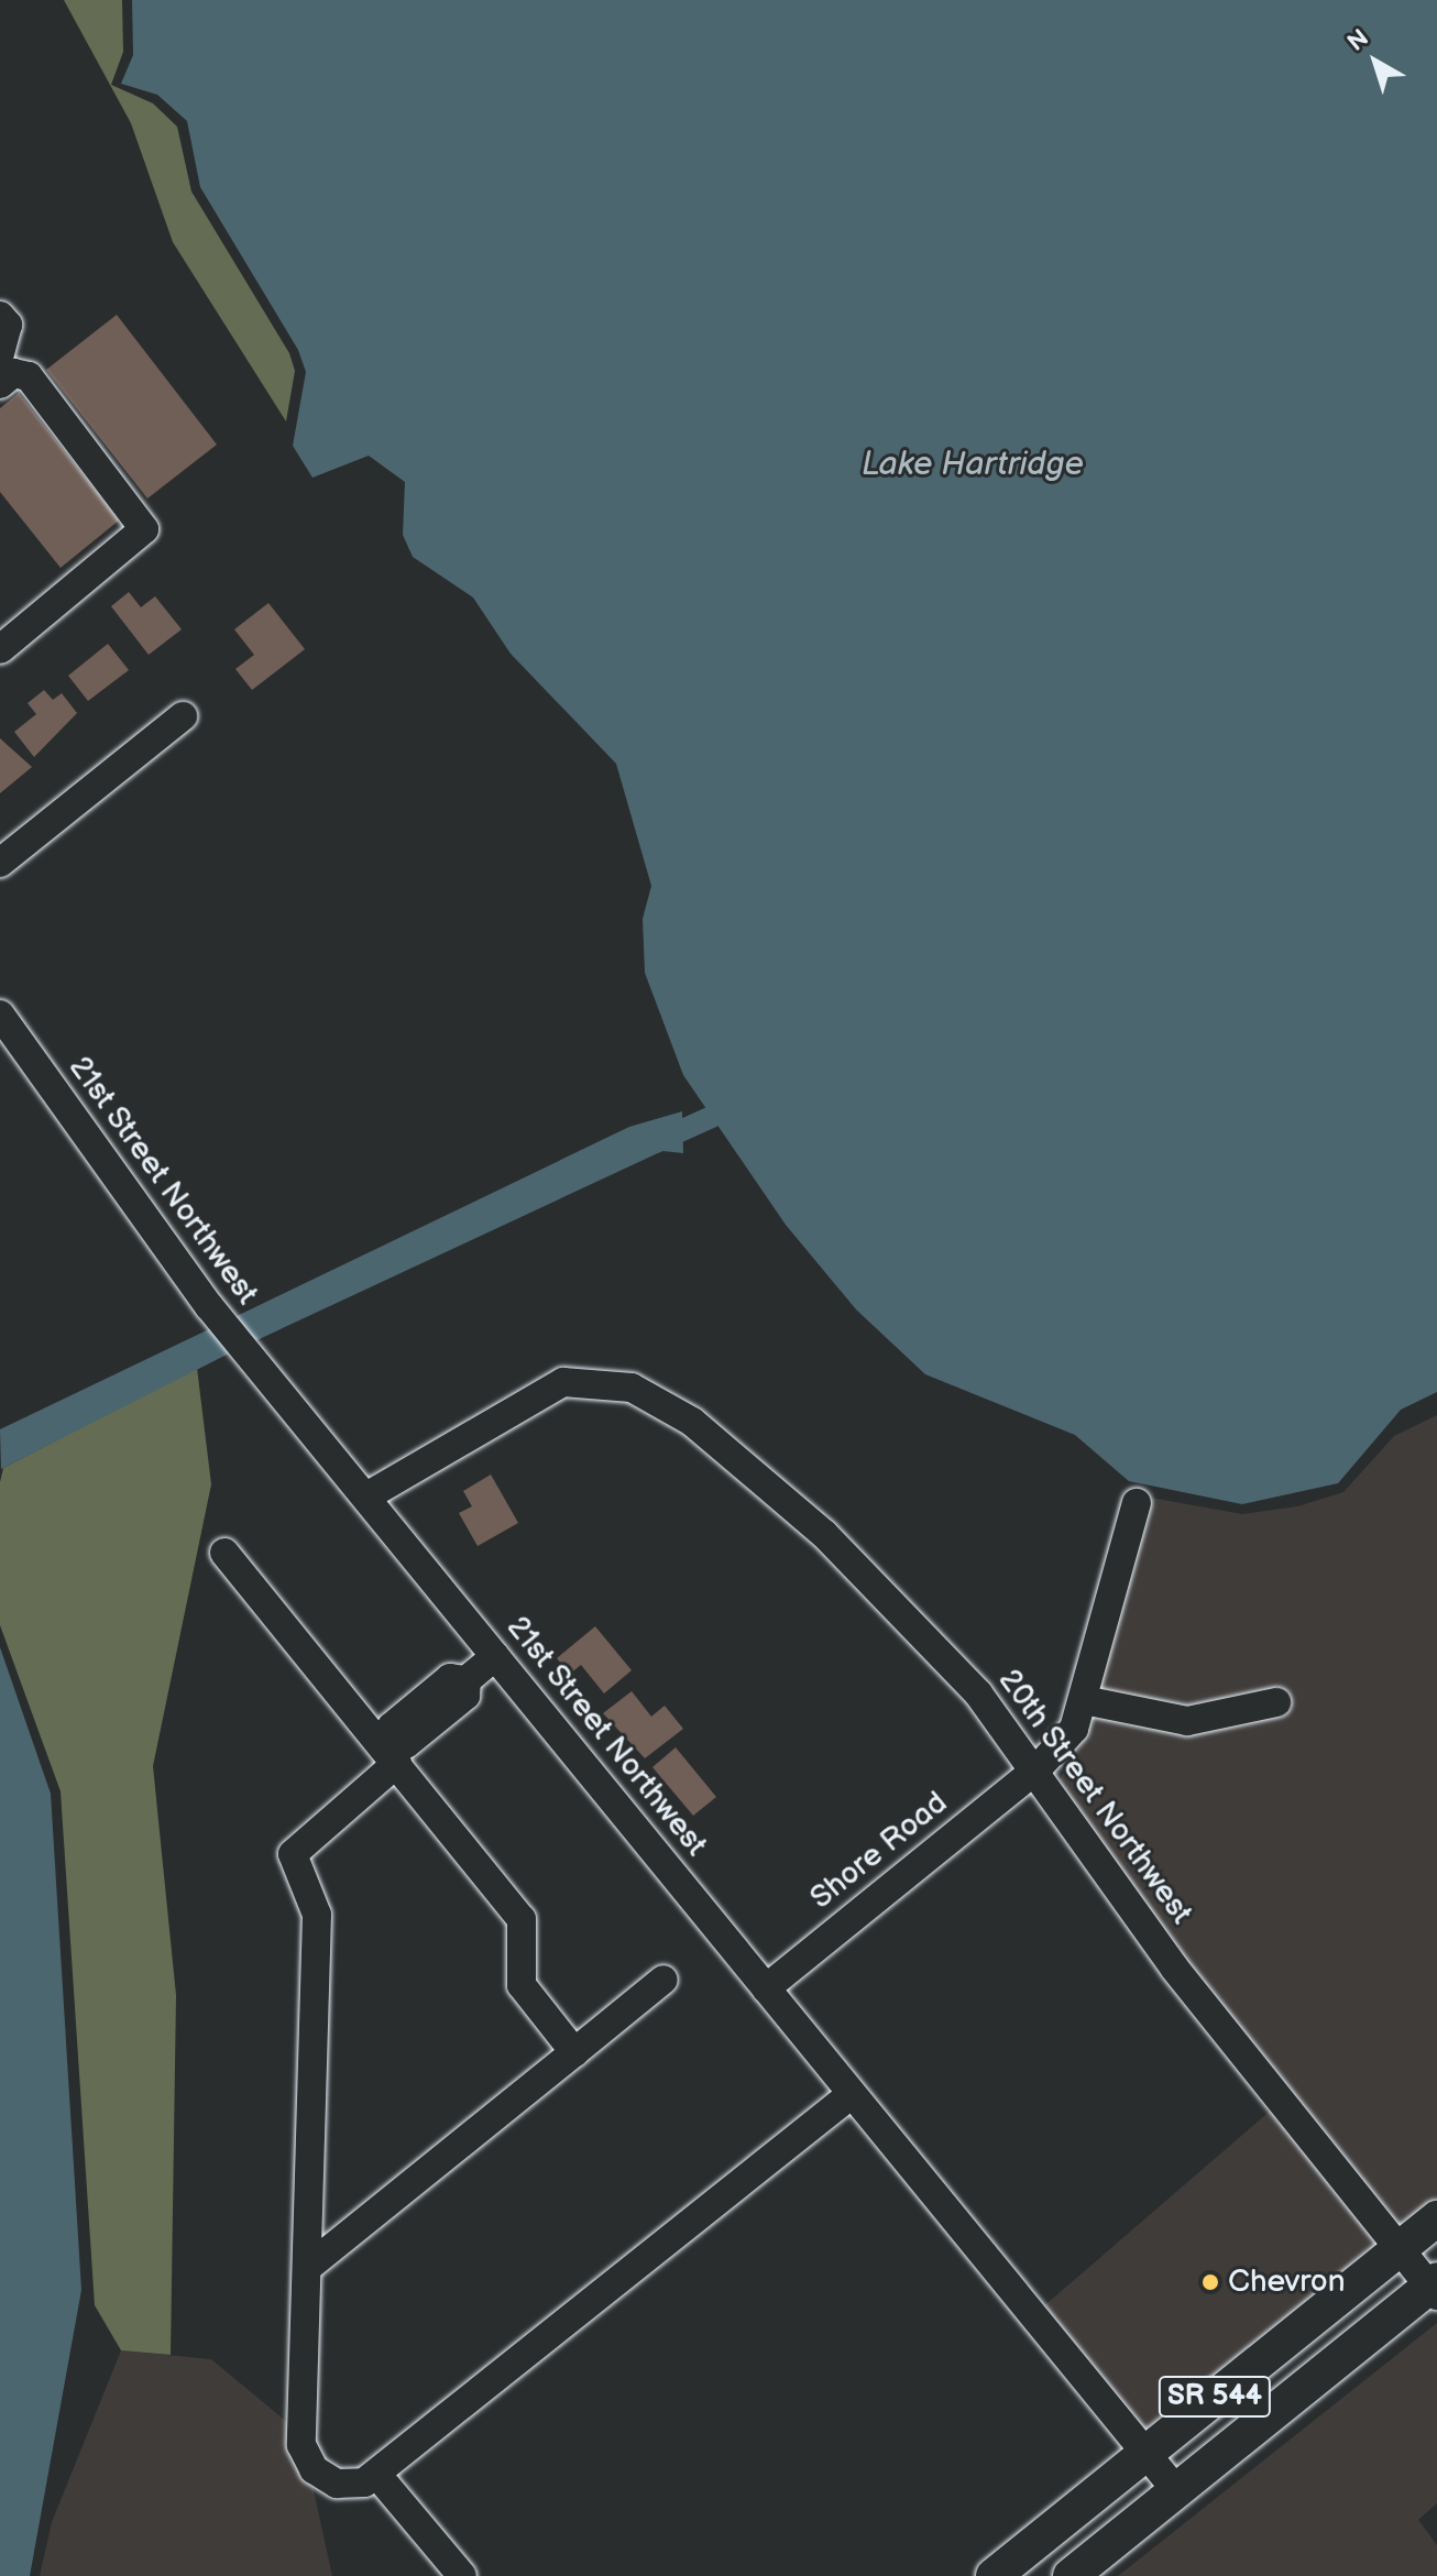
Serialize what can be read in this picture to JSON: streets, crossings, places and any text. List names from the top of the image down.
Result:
{
  "streets": {
    "main road": ["SR 544"],
    "street": ["21st Street Northwest", "20th Street Northwest", "Shore Road"]
  },
  "crossings": [
    ["21st Street Northwest", "20th Street Northwest"],
    ["21st Street Northwest", "Shore Road"],
    ["21st Street Northwest", "SR 544"],
    ["20th Street Northwest", "Shore Road"],
    ["20th Street Northwest", "SR 544"]
  ],
  "water": ["Lake Hartridge"],
  "places": ["Chevron"],
  "north": "top left"
}
